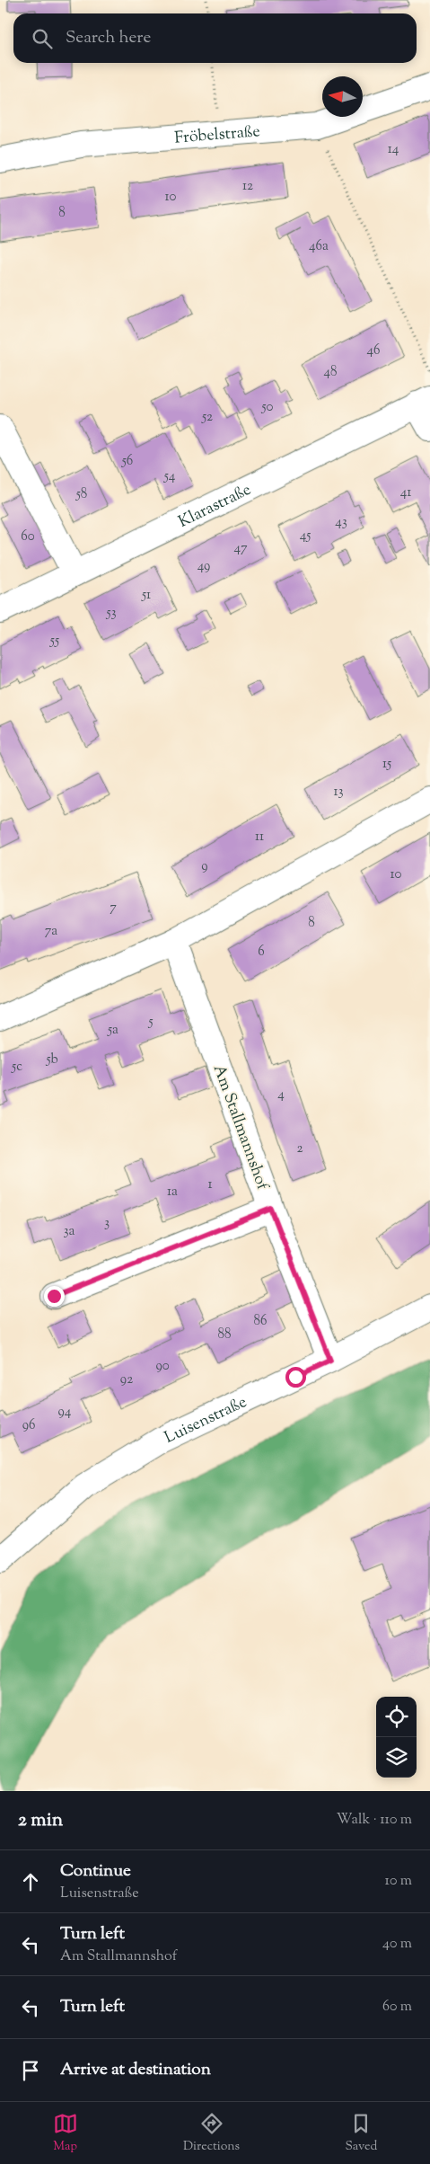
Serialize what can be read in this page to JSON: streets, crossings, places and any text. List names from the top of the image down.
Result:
{
  "streets": {
    "street": [
      "Fröbelstraße",
      "Klarastraße",
      "Am Stallmannshof",
      "Luisenstraße"
    ]
  },
  "crossings": [
    ["Am Stallmannshof", "Luisenstraße"]
  ],
  "house_numbers": [
    "14",
    "12",
    "10",
    "8",
    "46a",
    "46",
    "48",
    "50",
    "52",
    "56",
    "54",
    "41",
    "58",
    "43",
    "45",
    "60",
    "47",
    "49",
    "51",
    "53",
    "55",
    "15",
    "13",
    "11",
    "9",
    "10",
    "7",
    "8",
    "7a",
    "6",
    "5",
    "5a",
    "5b",
    "5c",
    "4",
    "2",
    "1",
    "1a",
    "3",
    "3a",
    "86",
    "88",
    "90",
    "92",
    "94",
    "96"
  ],
  "north": "left",
  "page": {
    "search": "Search here",
    "heading": ["2 min", "Walk · 110 m"],
    "list": [
      ["Continue", "Luisenstraße", "10 m"],
      ["Turn left", "Am Stallmannshof", "40 m"],
      ["Turn left", "60 m"],
      "Arrive at destination"
    ],
    "nav": ["Map", "Directions", "Saved"]
  }
}
